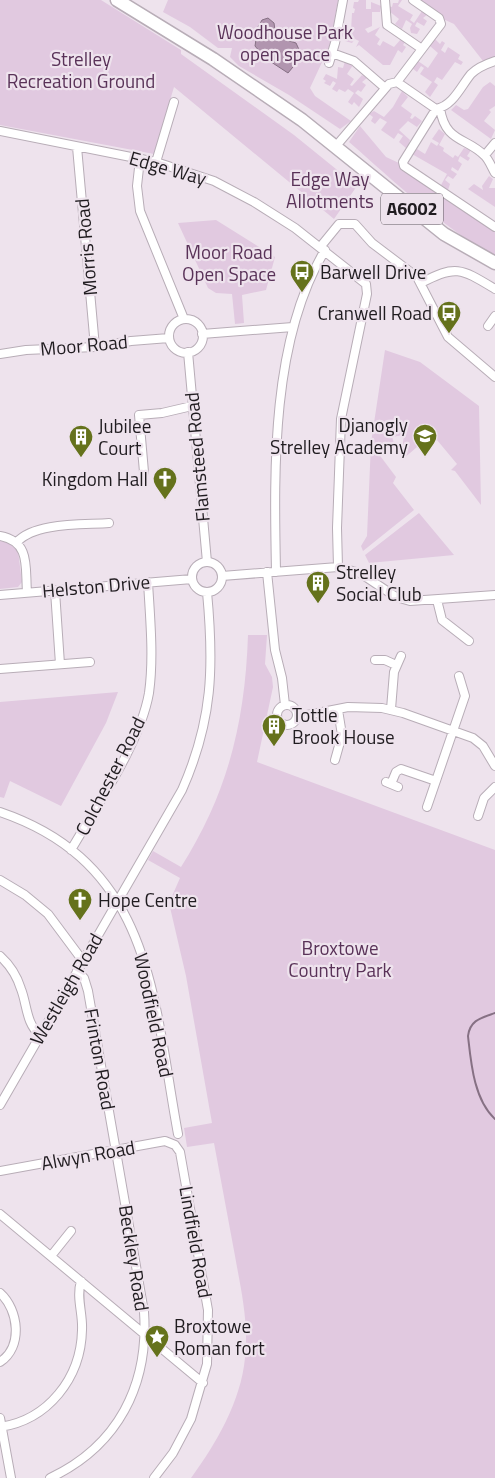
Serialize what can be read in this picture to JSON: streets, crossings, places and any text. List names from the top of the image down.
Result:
{
  "streets": {
    "main road": ["A6002"],
    "street": [
      "Edge Way",
      "Morris Road",
      "Moor Road",
      "Flamsteed Road",
      "Helston Drive",
      "Colchester Road",
      "Westleigh Road",
      "Woodfield Road",
      "Frinton Road",
      "Alwyn Road",
      "Lindfield Road",
      "Beckley Road"
    ]
  },
  "crossings": [
    ["Edge Way", "Morris Road"],
    ["Morris Road", "Moor Road"],
    ["Moor Road", "Flamsteed Road"],
    ["Flamsteed Road", "Helston Drive"],
    ["Flamsteed Road", "Westleigh Road"],
    ["Helston Drive", "Colchester Road"],
    ["Helston Drive", "Westleigh Road"],
    ["Colchester Road", "Woodfield Road"],
    ["Westleigh Road", "Woodfield Road"],
    ["Westleigh Road", "Frinton Road"],
    ["Frinton Road", "Alwyn Road"],
    ["Frinton Road", "Beckley Road"],
    ["Alwyn Road", "Lindfield Road"],
    ["Alwyn Road", "Beckley Road"]
  ],
  "parks": [
    "Woodhouse Park open space",
    "Strelley Recreation Ground",
    "Edge Way Allotments",
    "Moor Road Open Space",
    "Broxtowe Country Park"
  ],
  "places": {
    "bus stop": ["Barwell Drive", "Cranwell Road"],
    "school or university": ["Djanogly Strelley Academy"],
    "building": ["Jubilee Court", "Strelley Social Club", "Tottle Brook House"],
    "church": ["Kingdom Hall", "Hope Centre"],
    "place": ["Broxtowe Roman fort"]
  }
}
